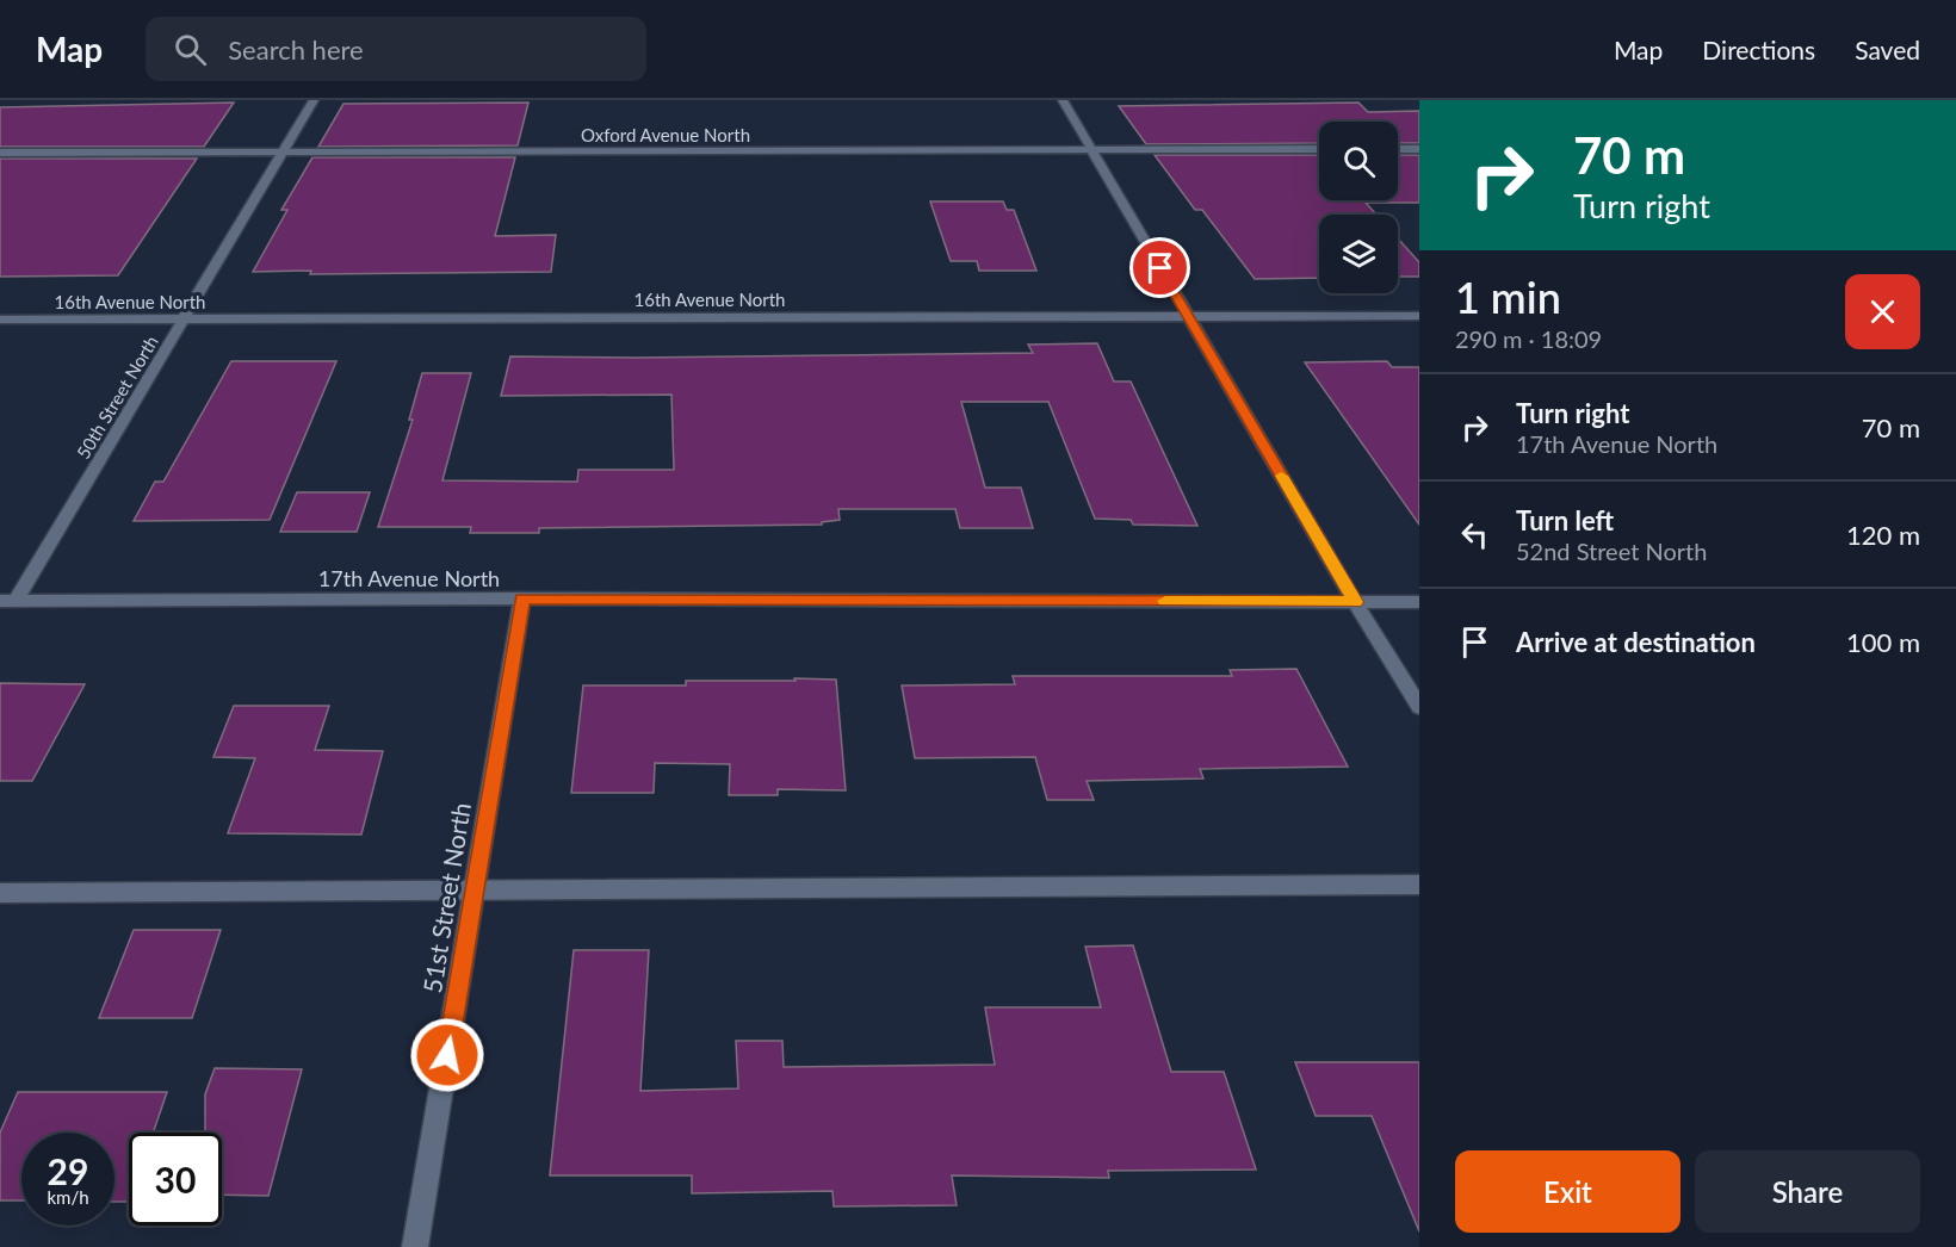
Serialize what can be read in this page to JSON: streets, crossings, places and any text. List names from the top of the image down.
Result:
{
  "streets": {
    "street": [
      "Oxford Avenue North",
      "16th Avenue North",
      "50th Street North",
      "17th Avenue North",
      "51st Street North"
    ]
  },
  "crossings": [
    ["Oxford Avenue North", "50th Street North"],
    ["16th Avenue North", "50th Street North"],
    ["50th Street North", "17th Avenue North"],
    ["17th Avenue North", "51st Street North"]
  ],
  "page": {
    "header": "Map",
    "search": "Search here",
    "nav": ["Map", "Directions", "Saved"],
    "turn": ["70 m", "Turn right"],
    "heading": ["1 min", "290 m · 18:09"],
    "list": [
      {
        "name": "Turn right",
        "note": "17th Avenue North",
        "value": "70 m"
      },
      {
        "name": "Turn left",
        "note": "52nd Street North",
        "value": "120 m"
      },
      {
        "name": "Arrive at destination",
        "value": "100 m"
      }
    ],
    "speed": "29 km/h",
    "limit": "30",
    "buttons": ["Exit", "Share"]
  }
}
